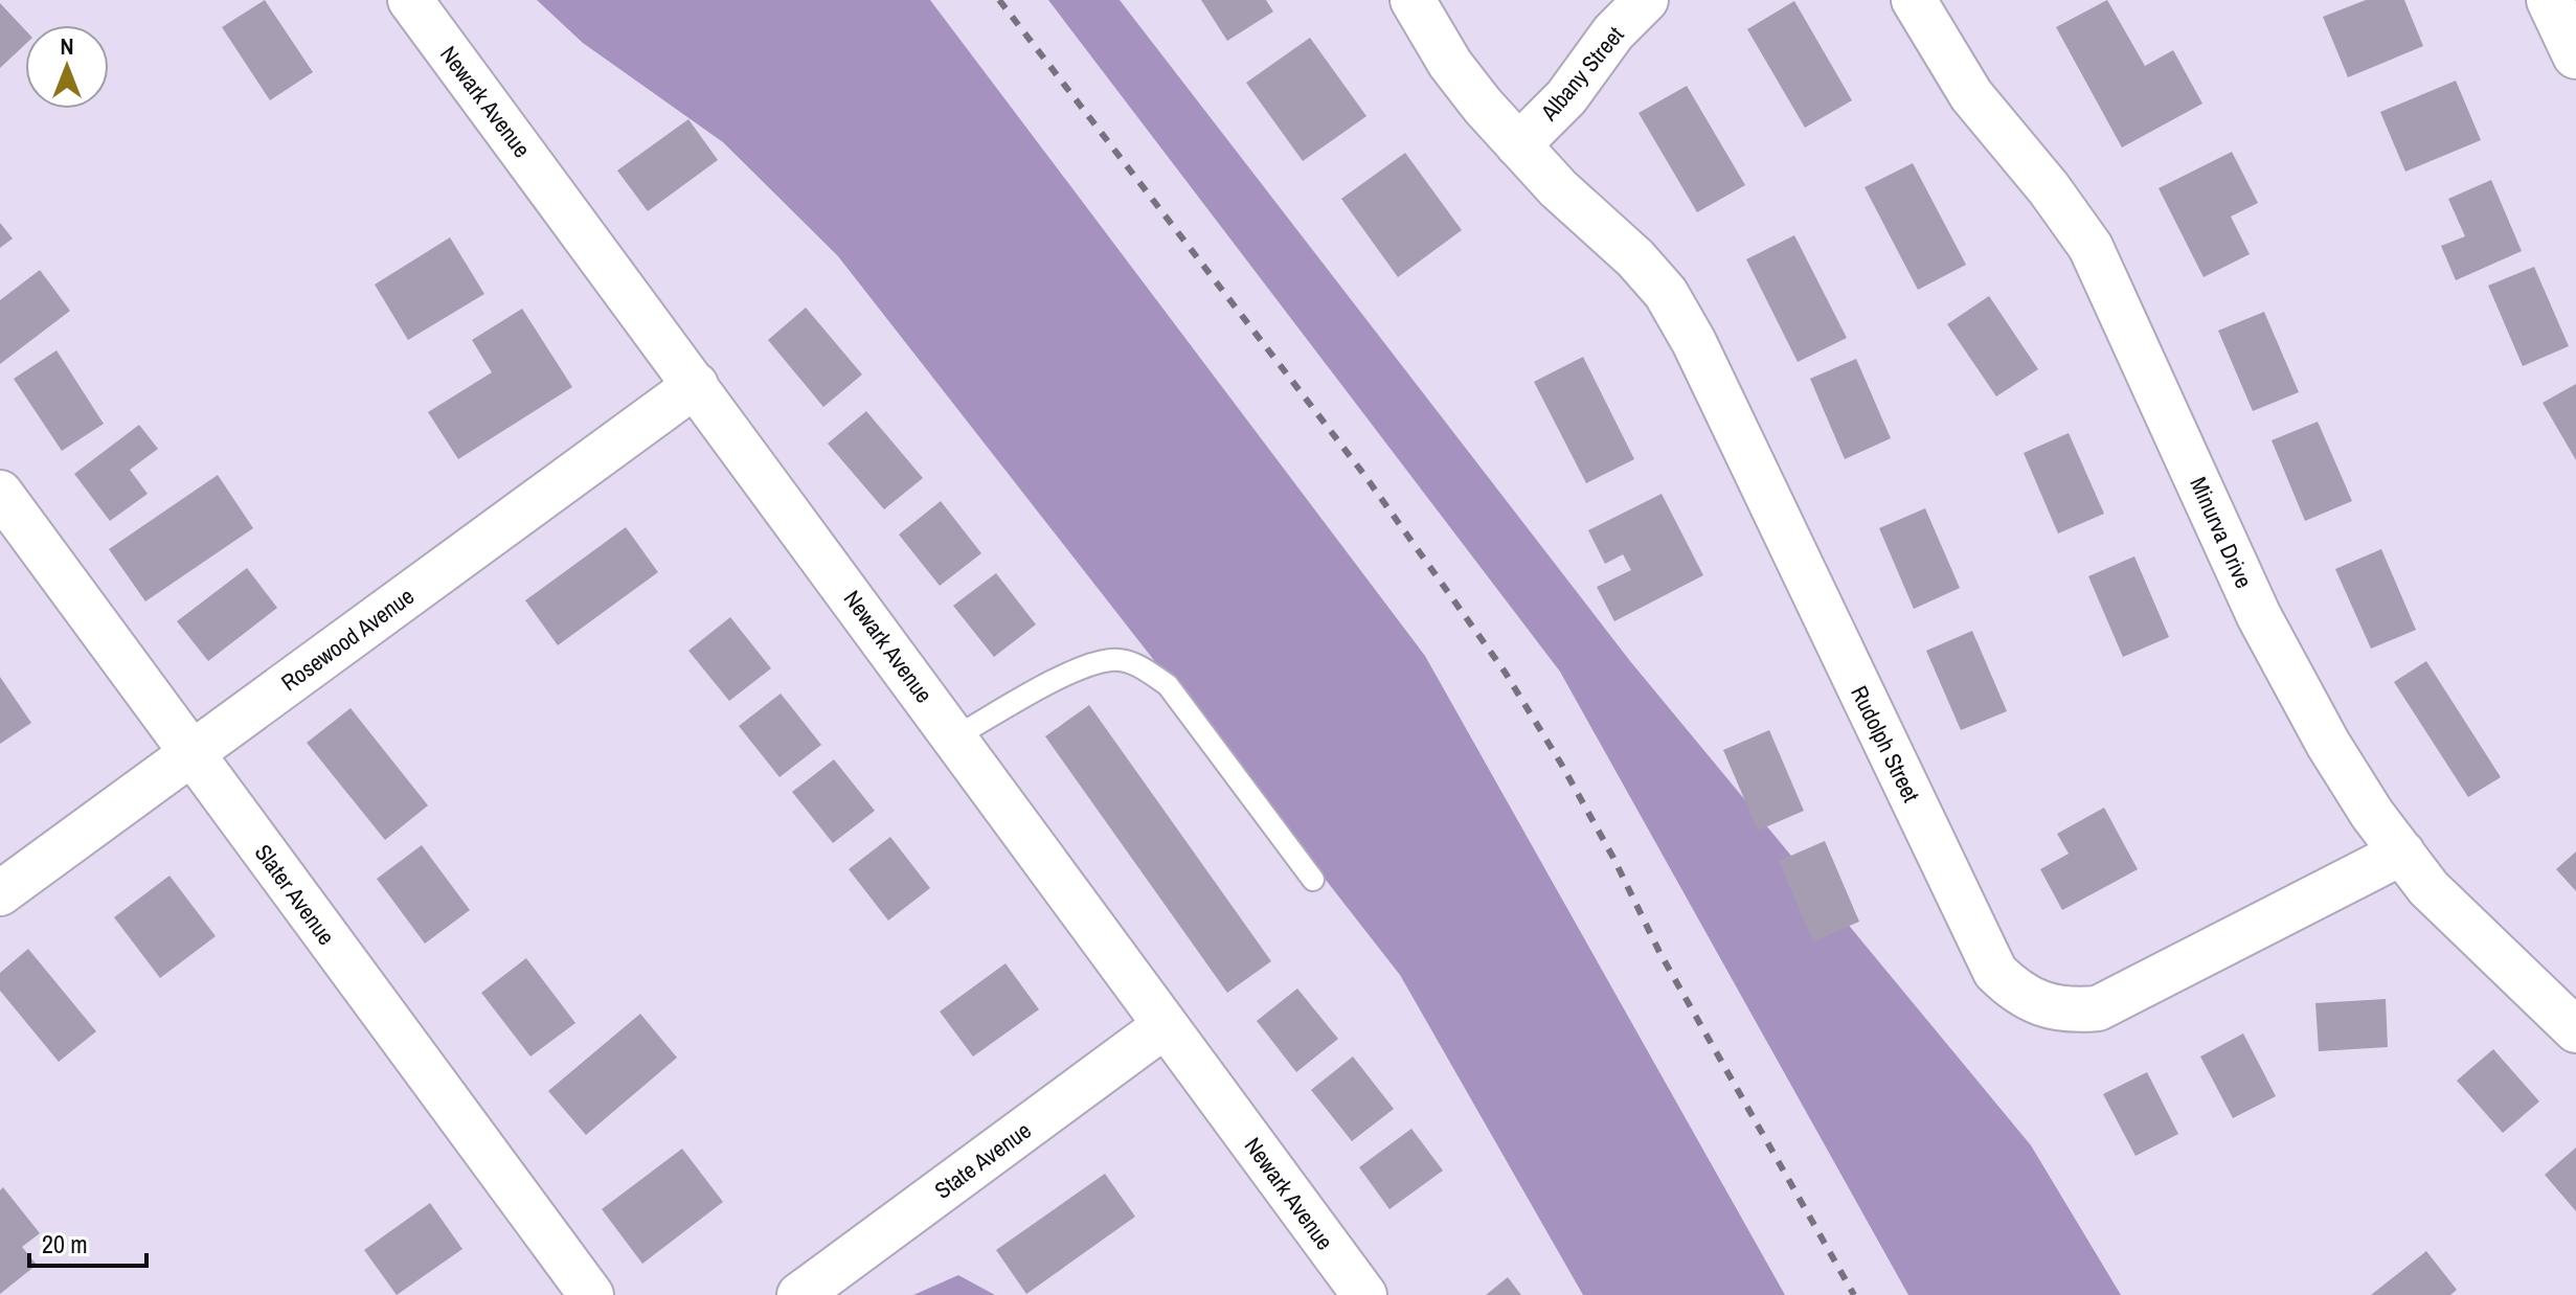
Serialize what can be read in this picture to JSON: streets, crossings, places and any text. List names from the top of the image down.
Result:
{
  "streets": {
    "street": [
      "Albany Street",
      "Newark Avenue",
      "Minurva Drive",
      "Rosewood Avenue",
      "Rudolph Street",
      "Slater Avenue",
      "State Avenue"
    ]
  },
  "crossings": [
    ["Albany Street", "Rudolph Street"],
    ["Newark Avenue", "Rosewood Avenue"],
    ["Newark Avenue", "State Avenue"],
    ["Minurva Drive", "Rudolph Street"],
    ["Rosewood Avenue", "Slater Avenue"]
  ],
  "scale_bar": "20 m",
  "north": "top"
}
